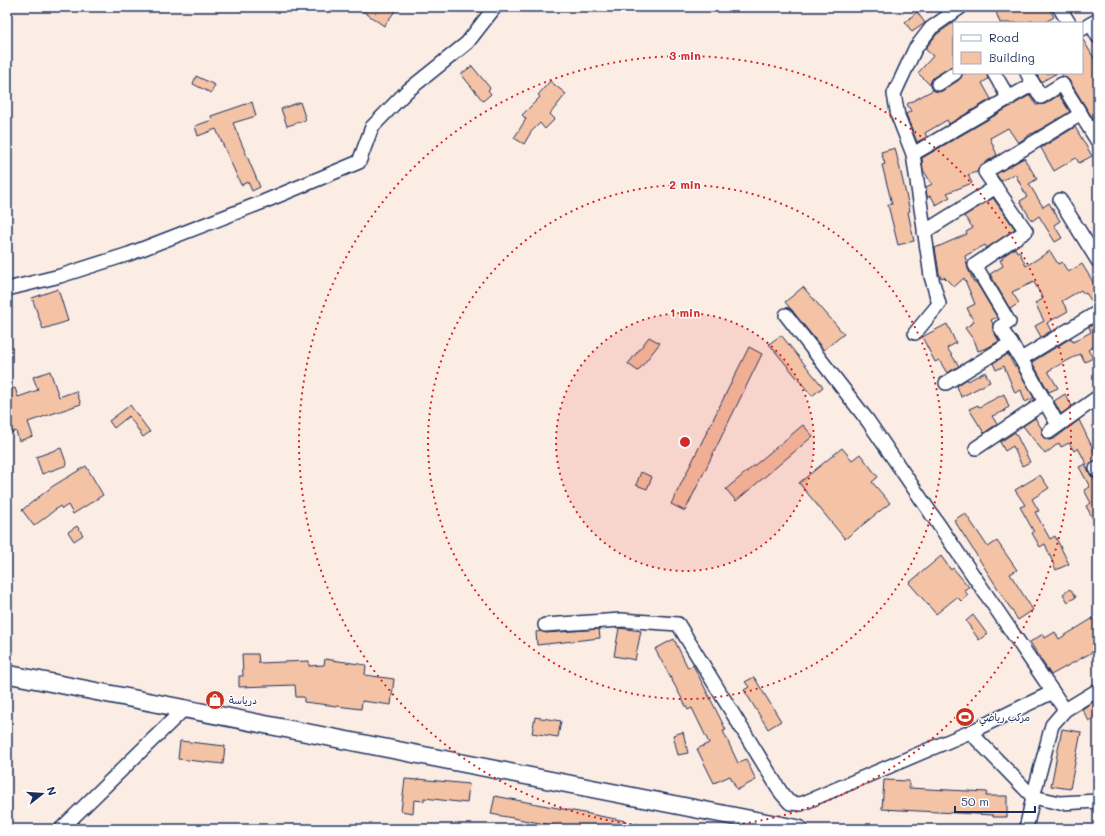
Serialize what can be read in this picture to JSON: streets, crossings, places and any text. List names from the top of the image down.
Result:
{
  "places": {
    "shop": ["درياسة"],
    "sports": ["مركب رياضي"]
  },
  "legend": ["Road", "Building"],
  "scale_bar": "50 m",
  "north": "right",
  "rings": ["3 min", "2 min", "1 min"]
}
